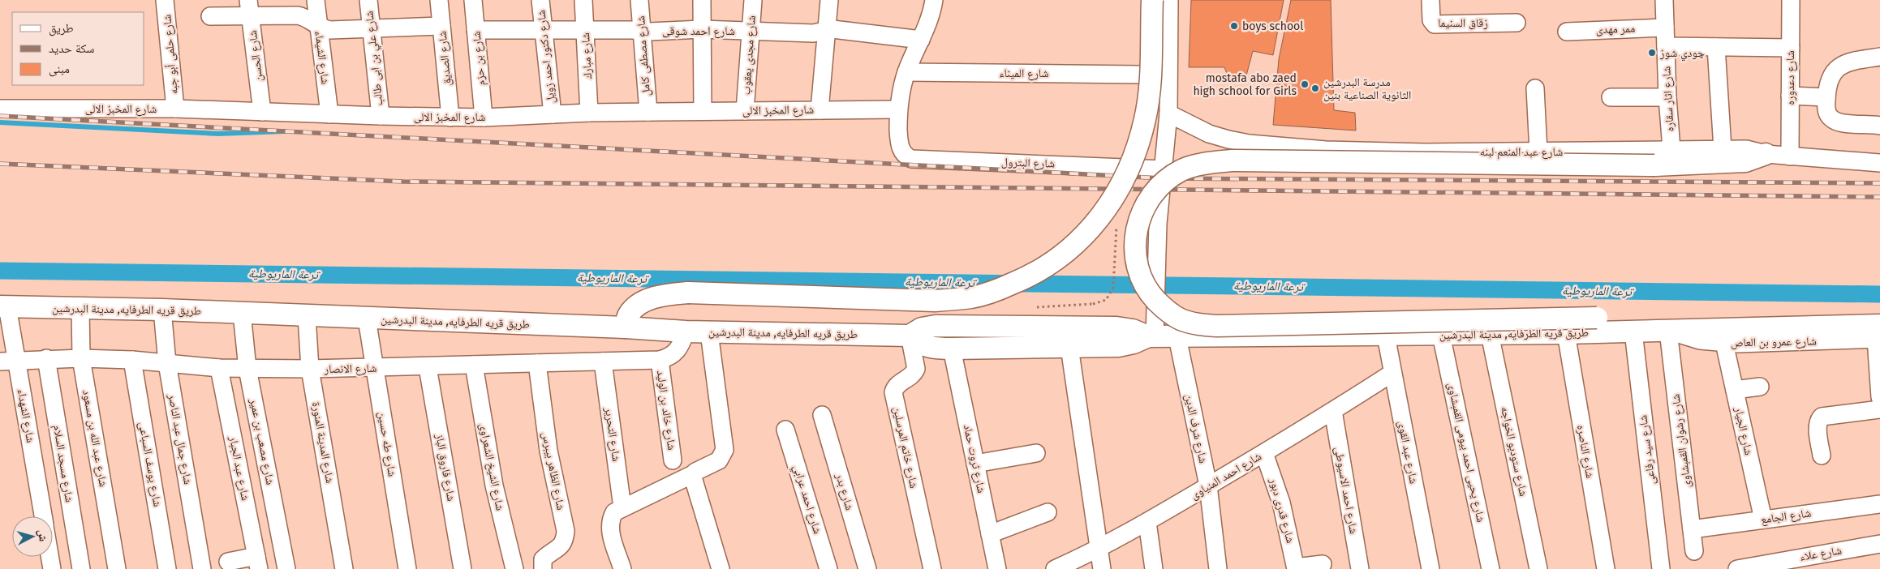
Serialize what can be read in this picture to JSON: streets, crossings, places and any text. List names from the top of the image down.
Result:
{
  "streets": {
    "main road": ["طريق قريه الطرفايه, مدينة البدرشين"],
    "street": [
      "زقاق السنيما",
      "ممر مهدى",
      "شارع احمد شوقى",
      "شارع حلمى أبو جبه",
      "شارع مجدى يعقوب",
      "شارع الحسن",
      "شارع مبارك",
      "شارع مصطفى كامل",
      "شارع دكتور احمد زويل",
      "شارع الشيماء",
      "شارع علي بن ابى طالب",
      "شارع الصديق",
      "شارع بن حزم",
      "شارع الميناء",
      "شارع دعدوره",
      "شارع اثار سقاره",
      "شارع المخبز الالى",
      "شارع عبد المنعم لبنه",
      "شارع البترول",
      "شارع عمرو بن العاص",
      "شارع الانصار",
      "شارع خالد بن الوليد",
      "شارع الشهداء",
      "شارع شرف الدين",
      "شارع الجيار",
      "شارع التحرير",
      "شارع عبد الله بن مسعود",
      "شارع جمال عبد الناصر",
      "شارع رشوان القمبشاوى",
      "شارع مصعب بن عمير",
      "شارع المدينة المنورة",
      "شارع طه حسين",
      "شارع خاتم المرسلين",
      "شارع سيد رفاعى",
      "شارع ستوديو الخواجه",
      "شارع الناصره",
      "شارع عبد القوى",
      "شارع يحيى احمد بيومى القمبشاوى",
      "شارع ثروت حماد",
      "شارع مسجد السلام",
      "شارع يوسف السباعى",
      "شارع الشيخ الشعراوى",
      "شارع فاروق الباز",
      "شارع عبد الجبار",
      "شارع الظاهر بيبرس",
      "شارع احمد المنياوى",
      "شارع احمد الاسيوطى",
      "شارع بدر",
      "شارع احمد عرابي",
      "شارع قدرى دبور",
      "شارع الجامع",
      "شارع علاء"
    ]
  },
  "crossings": [
    ["ممر مهدى", "شارع اثار سقاره"],
    ["شارع احمد شوقى", "شارع مجدى يعقوب"],
    ["شارع احمد شوقى", "شارع مبارك"],
    ["شارع احمد شوقى", "شارع مصطفى كامل"],
    ["شارع احمد شوقى", "شارع دكتور احمد زويل"],
    ["شارع احمد شوقى", "شارع بن حزم"],
    ["شارع حلمى أبو جبه", "شارع المخبز الالى"],
    ["شارع مجدى يعقوب", "شارع المخبز الالى"],
    ["شارع الحسن", "شارع المخبز الالى"],
    ["شارع مبارك", "شارع المخبز الالى"],
    ["شارع مصطفى كامل", "شارع المخبز الالى"],
    ["شارع دكتور احمد زويل", "شارع المخبز الالى"],
    ["شارع الشيماء", "شارع المخبز الالى"],
    ["شارع علي بن ابى طالب", "شارع المخبز الالى"],
    ["شارع الصديق", "شارع المخبز الالى"],
    ["شارع بن حزم", "شارع المخبز الالى"],
    ["شارع دعدوره", "شارع عبد المنعم لبنه"],
    ["شارع اثار سقاره", "شارع عبد المنعم لبنه"],
    ["شارع المخبز الالى", "شارع البترول"],
    ["طريق قريه الطرفايه, مدينة البدرشين", "شارع عمرو بن العاص"],
    ["طريق قريه الطرفايه, مدينة البدرشين", "شارع الانصار"],
    ["طريق قريه الطرفايه, مدينة البدرشين", "شارع الشهداء"],
    ["طريق قريه الطرفايه, مدينة البدرشين", "شارع شرف الدين"],
    ["طريق قريه الطرفايه, مدينة البدرشين", "شارع عبد الله بن مسعود"],
    ["طريق قريه الطرفايه, مدينة البدرشين", "شارع جمال عبد الناصر"],
    ["طريق قريه الطرفايه, مدينة البدرشين", "شارع رشوان القمبشاوى"],
    ["طريق قريه الطرفايه, مدينة البدرشين", "شارع مصعب بن عمير"],
    ["طريق قريه الطرفايه, مدينة البدرشين", "شارع المدينة المنورة"],
    ["طريق قريه الطرفايه, مدينة البدرشين", "شارع طه حسين"],
    ["طريق قريه الطرفايه, مدينة البدرشين", "شارع خاتم المرسلين"],
    ["طريق قريه الطرفايه, مدينة البدرشين", "شارع سيد رفاعى"],
    ["طريق قريه الطرفايه, مدينة البدرشين", "شارع ستوديو الخواجه"],
    ["طريق قريه الطرفايه, مدينة البدرشين", "شارع الناصره"],
    ["طريق قريه الطرفايه, مدينة البدرشين", "شارع عبد القوى"],
    ["طريق قريه الطرفايه, مدينة البدرشين", "شارع يحيى احمد بيومى القمبشاوى"],
    ["طريق قريه الطرفايه, مدينة البدرشين", "شارع ثروت حماد"],
    ["شارع عمرو بن العاص", "شارع الجيار"],
    ["شارع عمرو بن العاص", "شارع رشوان القمبشاوى"],
    ["شارع الانصار", "شارع خالد بن الوليد"],
    ["شارع الانصار", "شارع الشهداء"],
    ["شارع الانصار", "شارع التحرير"],
    ["شارع الانصار", "شارع عبد الله بن مسعود"],
    ["شارع الانصار", "شارع جمال عبد الناصر"],
    ["شارع الانصار", "شارع مصعب بن عمير"],
    ["شارع الانصار", "شارع المدينة المنورة"],
    ["شارع الانصار", "شارع طه حسين"],
    ["شارع الانصار", "شارع مسجد السلام"],
    ["شارع الانصار", "شارع يوسف السباعى"],
    ["شارع الانصار", "شارع الشيخ الشعراوى"],
    ["شارع الانصار", "شارع فاروق الباز"],
    ["شارع الانصار", "شارع عبد الجبار"],
    ["شارع الانصار", "شارع الظاهر بيبرس"],
    ["شارع شرف الدين", "شارع احمد المنياوى"],
    ["شارع الجيار", "شارع الجامع"],
    ["شارع رشوان القمبشاوى", "شارع الجامع"],
    ["شارع عبد القوى", "شارع احمد المنياوى"],
    ["شارع احمد المنياوى", "شارع احمد الاسيوطى"],
    ["شارع احمد المنياوى", "شارع قدرى دبور"]
  ],
  "water": ["ترعة الماريوطية"],
  "places": [
    "boys school",
    "چودي شوز",
    "mostafa abo zaed high school for Girls",
    "مدرسة البدرشين الثانوية الصناعية بنين"
  ],
  "legend": ["طريق", "سكة حديد", "مبنى"],
  "north": "right"
}
